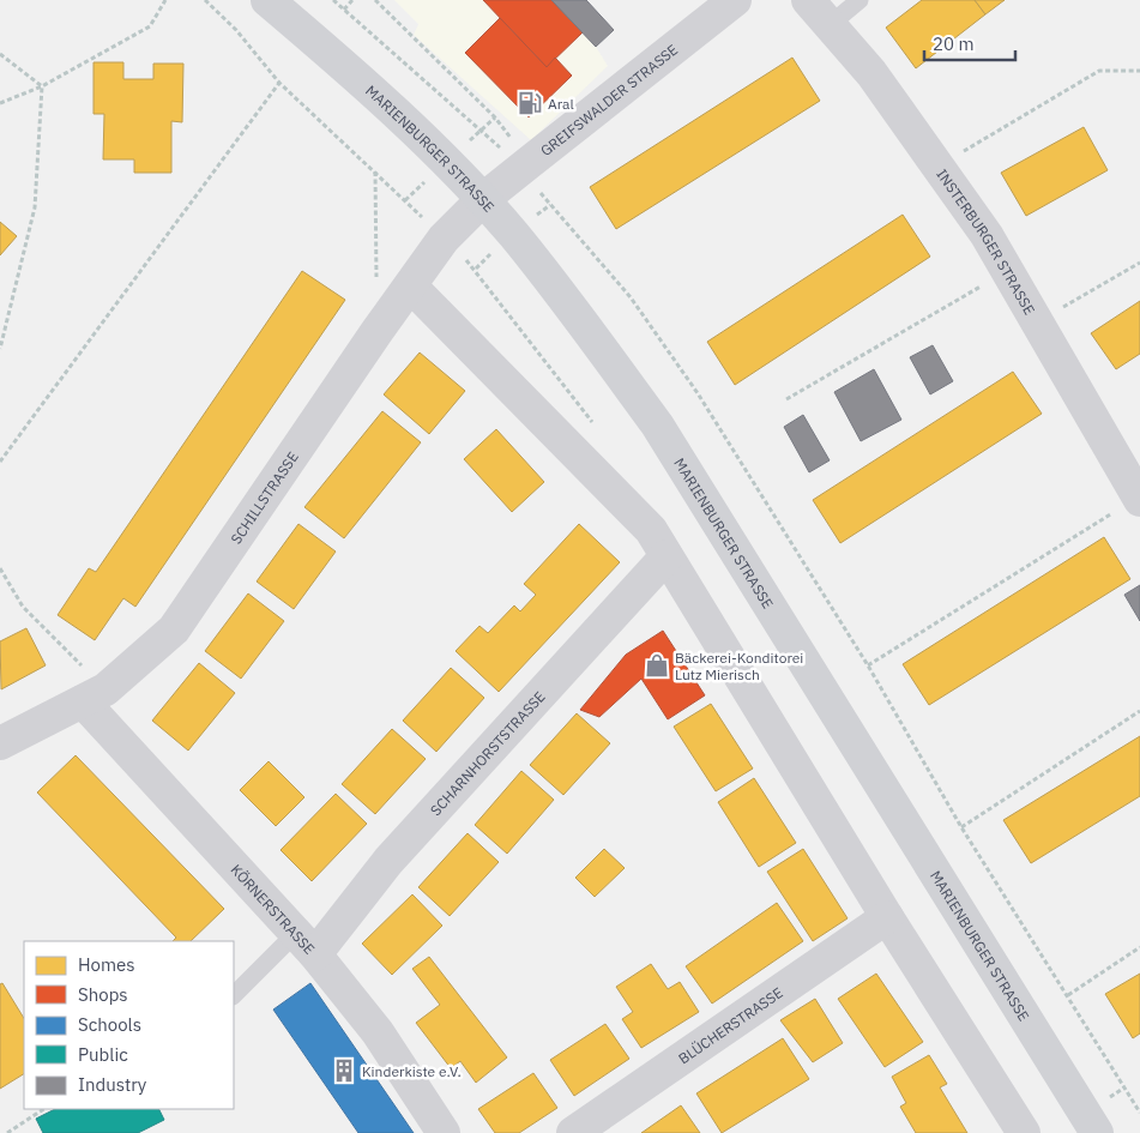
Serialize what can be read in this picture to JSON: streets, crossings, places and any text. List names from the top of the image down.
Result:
{
  "streets": {
    "main road": ["MARIENBURGER STRASSE"],
    "street": [
      "GREIFSWALDER STRASSE",
      "INSTERBURGER STRASSE",
      "SCHILLSTRASSE",
      "SCHARNHORSTSTRASSE",
      "KÖRNERSTRASSE",
      "BLÜCHERSTRASSE"
    ]
  },
  "crossings": [
    ["GREIFSWALDER STRASSE", "MARIENBURGER STRASSE"],
    ["GREIFSWALDER STRASSE", "SCHILLSTRASSE"],
    ["MARIENBURGER STRASSE", "SCHILLSTRASSE"],
    ["SCHILLSTRASSE", "KÖRNERSTRASSE"],
    ["SCHARNHORSTSTRASSE", "KÖRNERSTRASSE"]
  ],
  "places": {
    "fuel station": ["Aral"],
    "shop": ["Bäckerei-Konditorei Lutz Mierisch"],
    "building": ["Kinderkiste e.V."]
  },
  "legend": [
    "Homes",
    "Shops",
    "Schools",
    "Public",
    "Industry"
  ],
  "scale_bar": "20 m"
}
